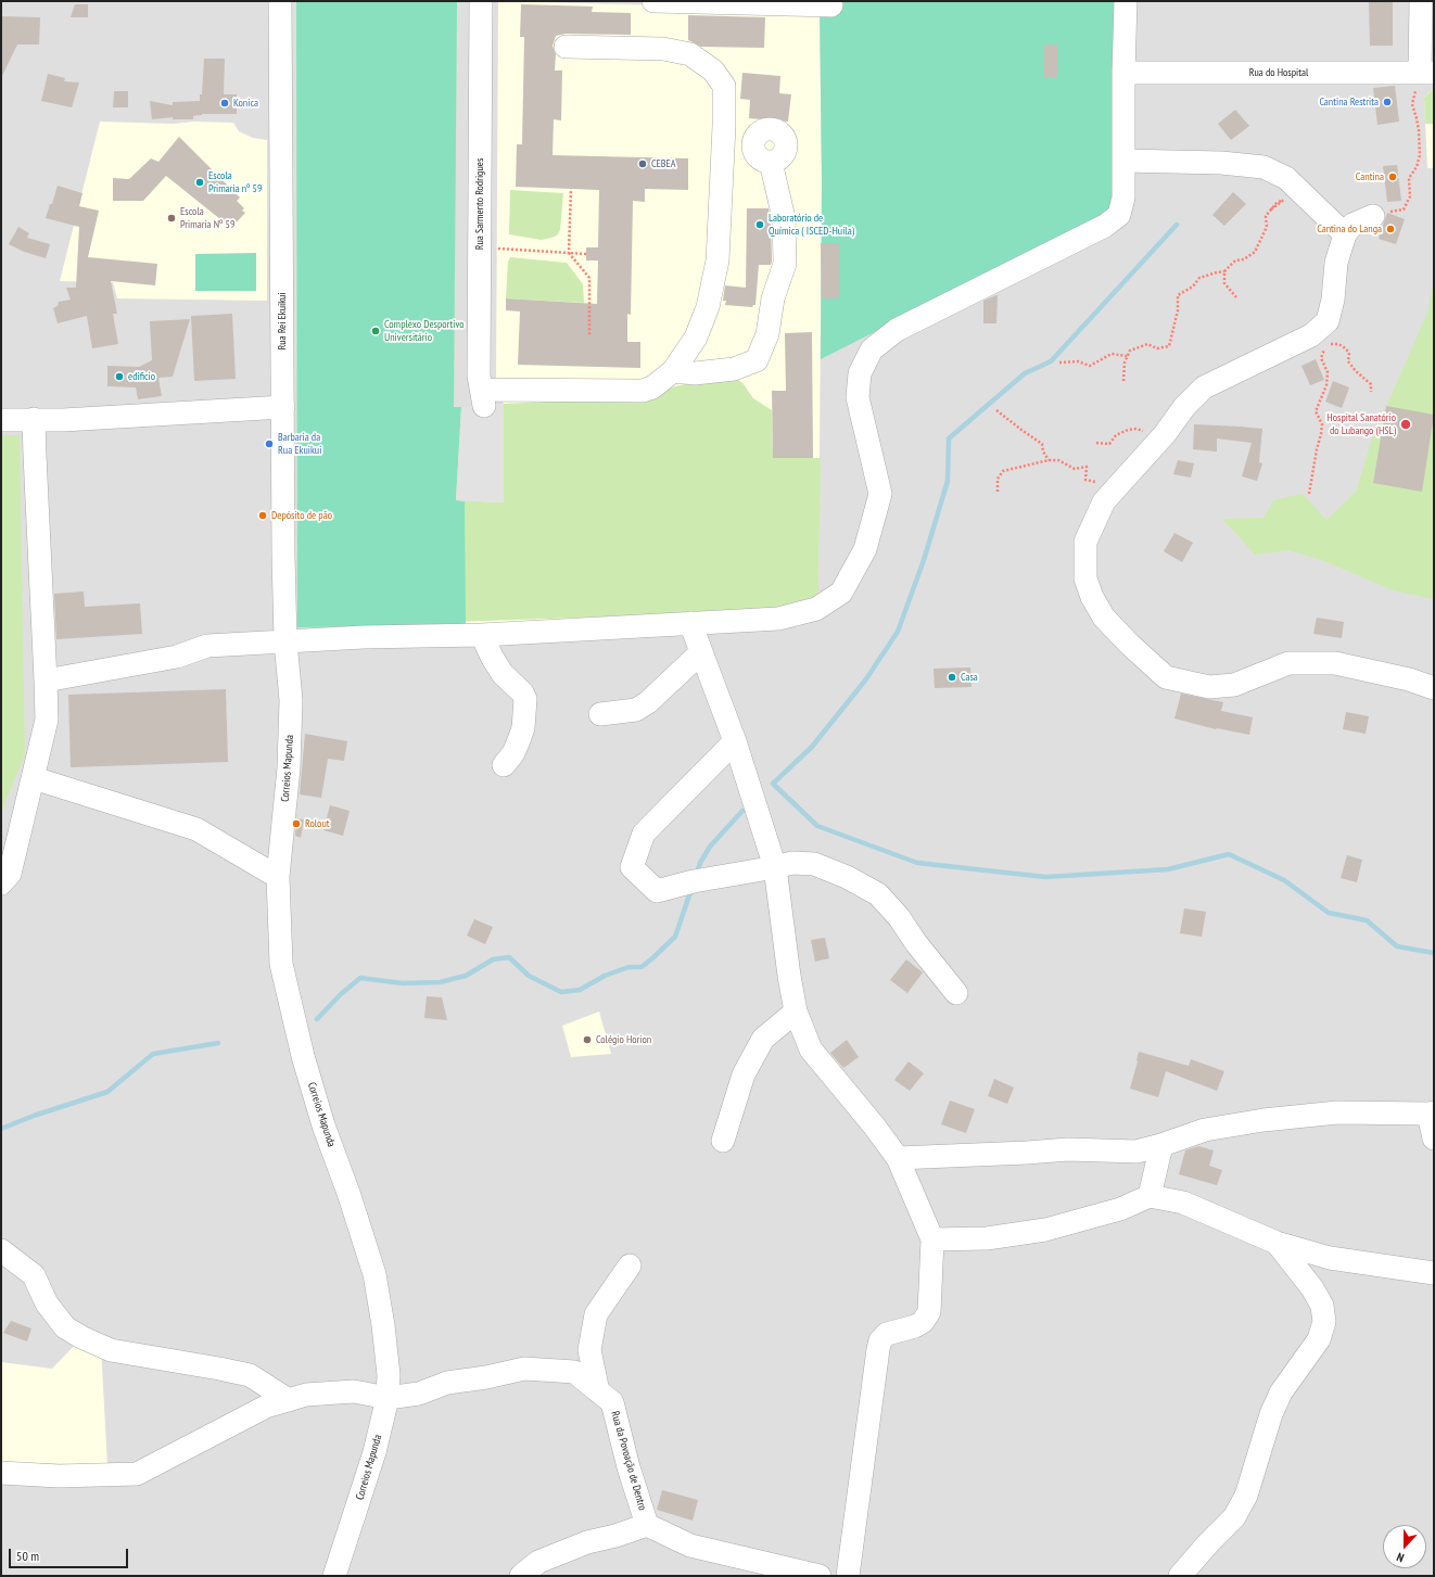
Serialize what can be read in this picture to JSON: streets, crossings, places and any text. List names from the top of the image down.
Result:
{
  "streets": {
    "street": [
      "Rua do Hospital",
      "Rua Sarmento Rodrigues",
      "Rua Rei Ekuikui",
      "Correios Mapunda",
      "Rua da Povoação de Dentro"
    ]
  },
  "crossings": [
    ["Rua Rei Ekuikui", "Correios Mapunda"],
    ["Correios Mapunda", "Rua da Povoação de Dentro"]
  ],
  "places": [
    "Cantina Restrita",
    "Konica",
    "CEBEA",
    "Cantina",
    "Escola Primaria nº 59",
    "Escola Primaria Nº 59",
    "Laboratório de Química ( ISCED-Huíla)",
    "Cantina do Langa",
    "Complexo Desportivo Universitário",
    "edificio",
    "Hospital Sanatório do Lubango (HSL)",
    "Barbaria da Rua Ekuikui",
    "Depósito de pão",
    "Casa",
    "Rolout",
    "Colégio Horion"
  ],
  "scale_bar": "50 m",
  "north": "bottom"
}
